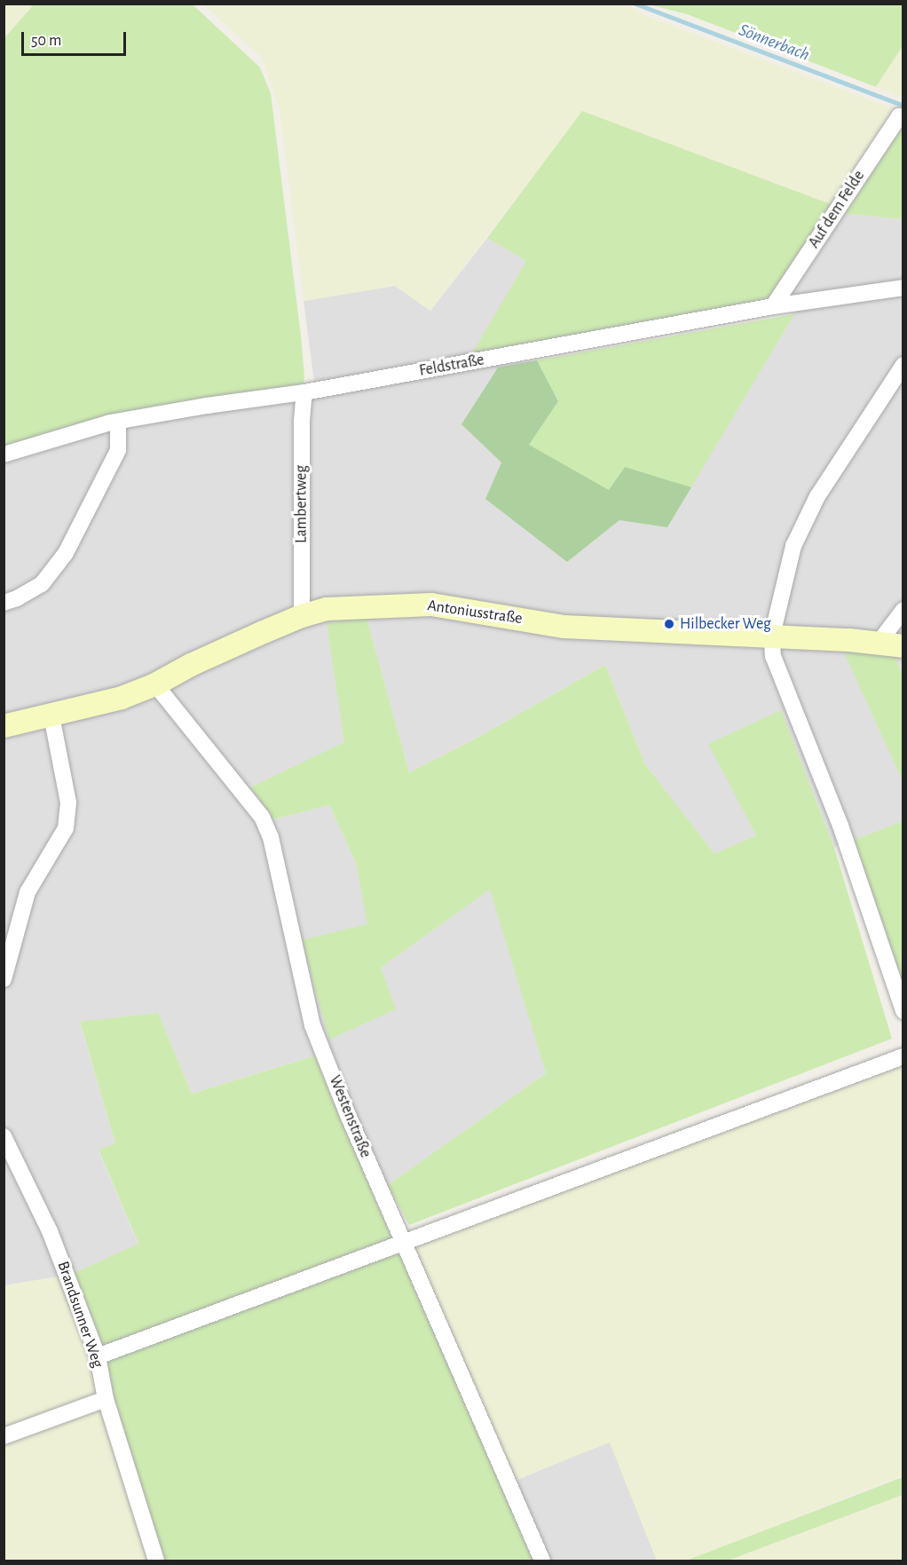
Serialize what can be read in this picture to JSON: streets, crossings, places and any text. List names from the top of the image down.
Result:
{
  "streets": {
    "street": [
      "Auf dem Felde",
      "Feldstraße",
      "Lambertweg",
      "Antoniusstraße",
      "Westenstraße",
      "Brandsunner Weg"
    ]
  },
  "crossings": [
    ["Auf dem Felde", "Feldstraße"],
    ["Feldstraße", "Lambertweg"],
    ["Lambertweg", "Antoniusstraße"],
    ["Antoniusstraße", "Westenstraße"]
  ],
  "water": ["Sönnerbach"],
  "places": ["Hilbecker Weg"],
  "scale_bar": "50 m"
}
